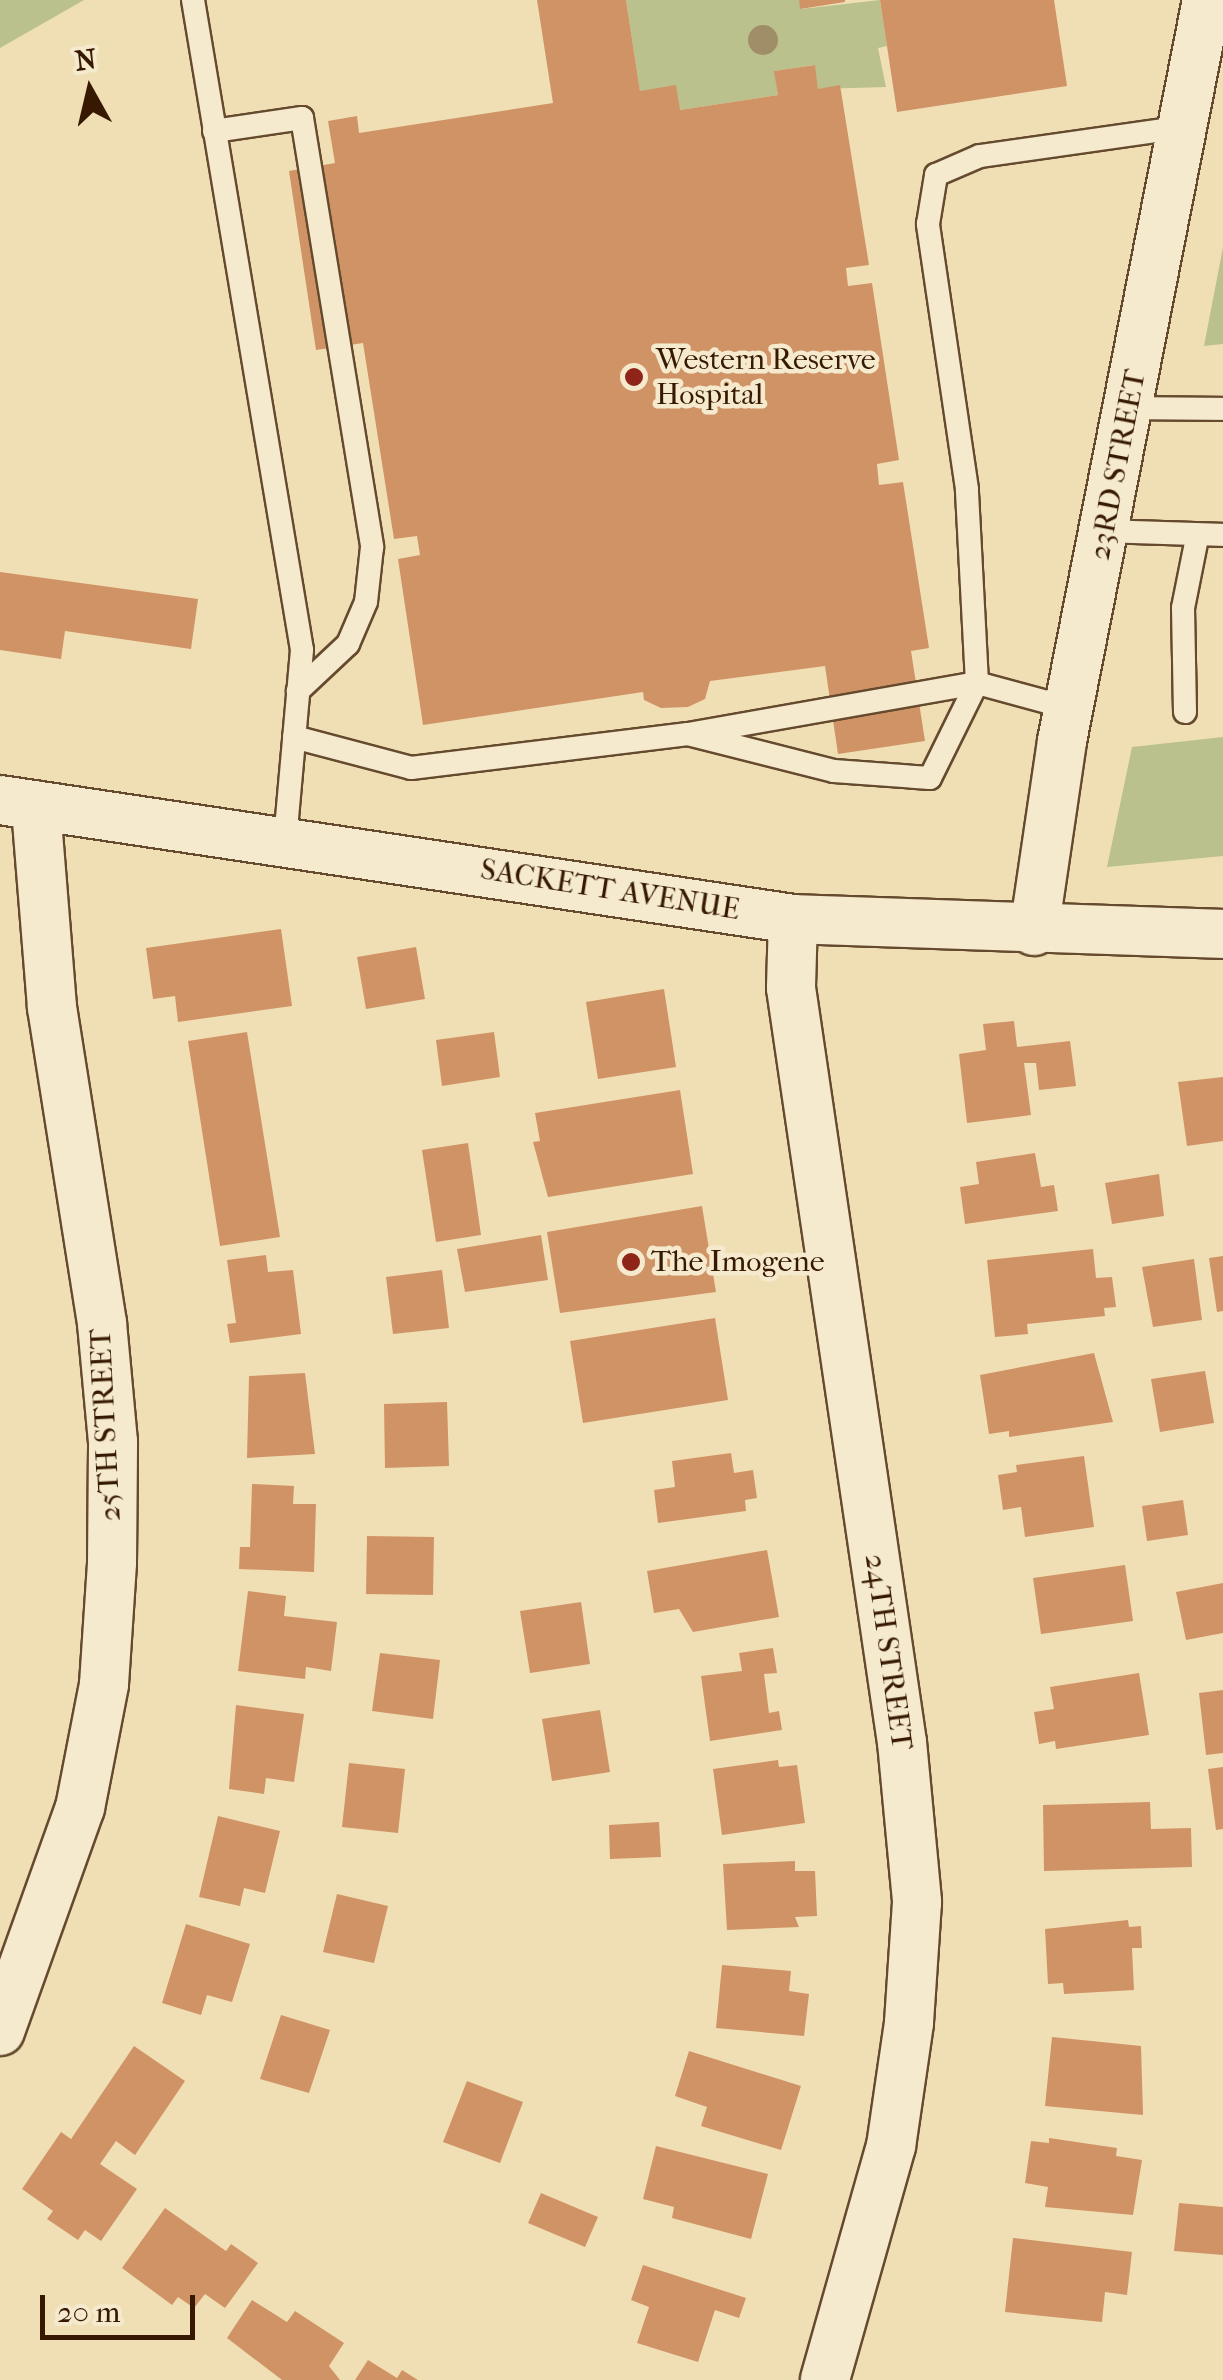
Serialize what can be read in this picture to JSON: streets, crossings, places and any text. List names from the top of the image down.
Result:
{
  "streets": {
    "street": [
      "23RD STREET",
      "SACKETT AVENUE",
      "25TH STREET",
      "24TH STREET"
    ]
  },
  "crossings": [
    ["23RD STREET", "SACKETT AVENUE"],
    ["SACKETT AVENUE", "25TH STREET"],
    ["SACKETT AVENUE", "24TH STREET"]
  ],
  "places": ["Western Reserve Hospital", "The Imogene"],
  "scale_bar": "20 m",
  "north": "top"
}
